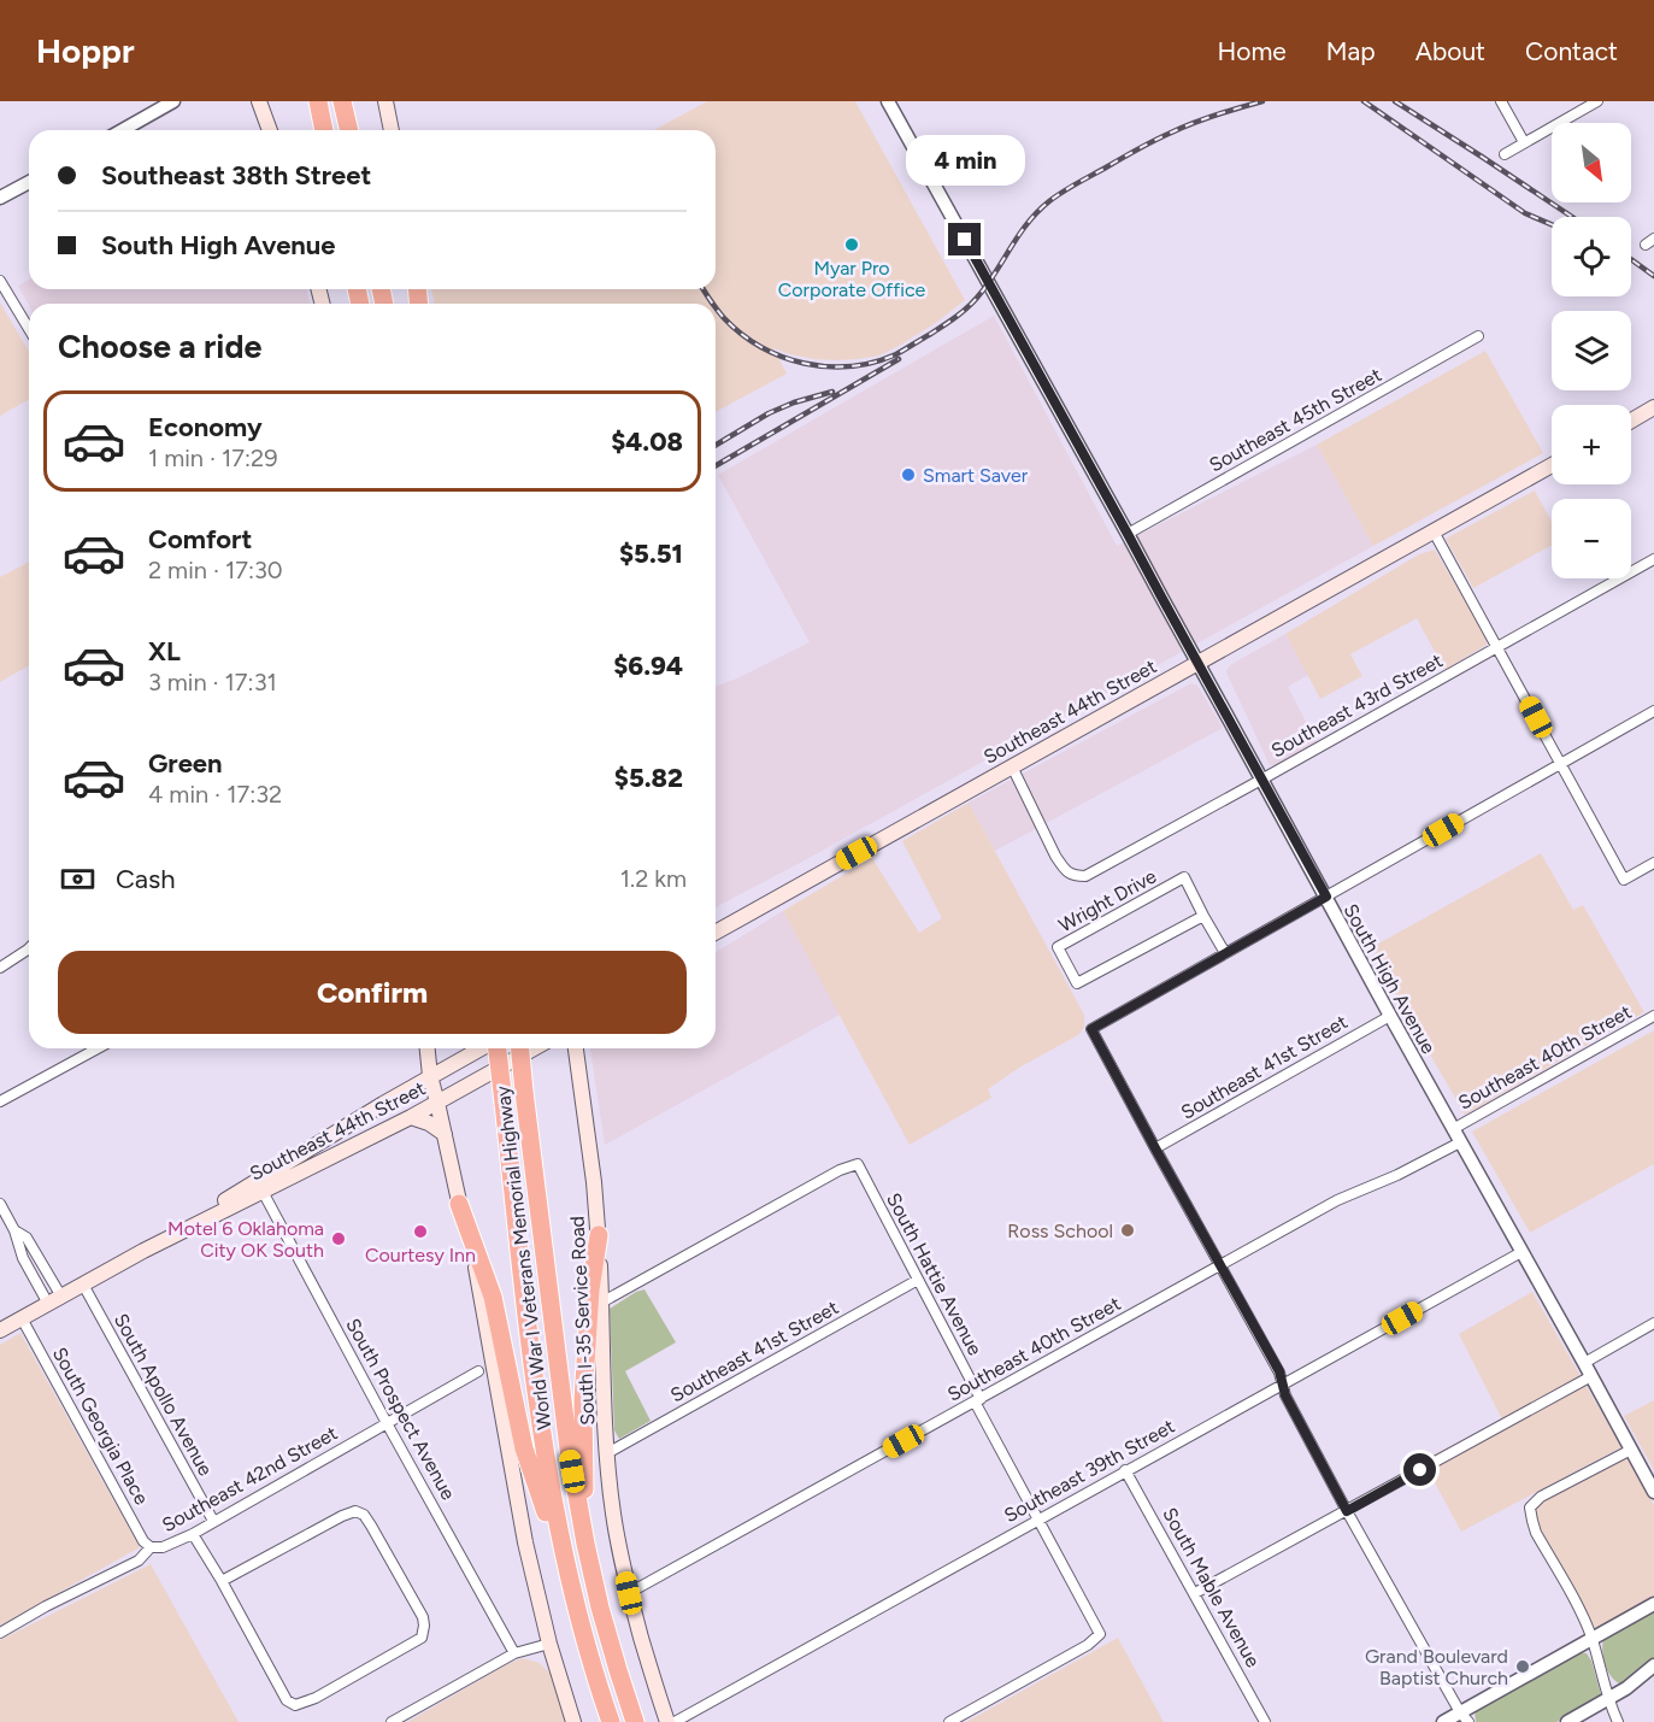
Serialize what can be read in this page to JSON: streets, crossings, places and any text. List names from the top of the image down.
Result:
{
  "streets": {
    "highway": ["World War I Veterans Memorial Highway"],
    "main road": ["Southeast 44th Street", "South I-35 Service Road"],
    "street": [
      "Southeast 45th Street",
      "Southeast 43rd Street",
      "Wright Drive",
      "South High Avenue",
      "Southeast 40th Street",
      "Southeast 41st Street",
      "South Hattie Avenue",
      "South Apollo Avenue",
      "South Prospect Avenue",
      "South Georgia Place",
      "Southeast 39th Street",
      "Southeast 42nd Street",
      "South Mable Avenue"
    ]
  },
  "crossings": [
    ["Southeast 45th Street", "South High Avenue"],
    ["Southeast 43rd Street", "Southeast 44th Street"],
    ["Southeast 43rd Street", "South High Avenue"],
    ["Southeast 44th Street", "South High Avenue"],
    ["Southeast 44th Street", "South Apollo Avenue"],
    ["Southeast 44th Street", "South Prospect Avenue"],
    ["Southeast 44th Street", "South Georgia Place"],
    ["South High Avenue", "Southeast 40th Street"],
    ["South High Avenue", "Southeast 41st Street"],
    ["South High Avenue", "Southeast 39th Street"],
    ["Southeast 40th Street", "South Hattie Avenue"],
    ["Southeast 40th Street", "South I-35 Service Road"],
    ["Southeast 41st Street", "South Hattie Avenue"],
    ["Southeast 41st Street", "South I-35 Service Road"],
    ["South Hattie Avenue", "South I-35 Service Road"],
    ["South Hattie Avenue", "Southeast 39th Street"],
    ["South Apollo Avenue", "Southeast 42nd Street"],
    ["South Prospect Avenue", "Southeast 42nd Street"],
    ["South Georgia Place", "Southeast 42nd Street"],
    ["Southeast 39th Street", "South Mable Avenue"]
  ],
  "places": [
    "Myar Pro Corporate Office",
    "Smart Saver",
    "Ross School",
    "Courtesy Inn",
    "Motel 6 Oklahoma City OK South",
    "Grand Boulevard Baptist Church"
  ],
  "north": "bottom right",
  "page": {
    "header": "Hoppr",
    "nav": [
      "Home",
      "Map",
      "About",
      "Contact"
    ],
    "map_buttons": ["+", "−"],
    "banner": ["Southeast 38th Street", "South High Avenue"],
    "bubble": "4 min",
    "heading": "Choose a ride",
    "list": [
      {
        "name": "Economy",
        "note": "1 min · 17:29",
        "value": "$4.08"
      },
      {
        "name": "Comfort",
        "note": "2 min · 17:30",
        "value": "$5.51"
      },
      {
        "name": "XL",
        "note": "3 min · 17:31",
        "value": "$6.94"
      },
      {
        "name": "Green",
        "note": "4 min · 17:32",
        "value": "$5.82"
      }
    ],
    "pay": ["Cash", "1.2 km"],
    "buttons": "Confirm"
  }
}
